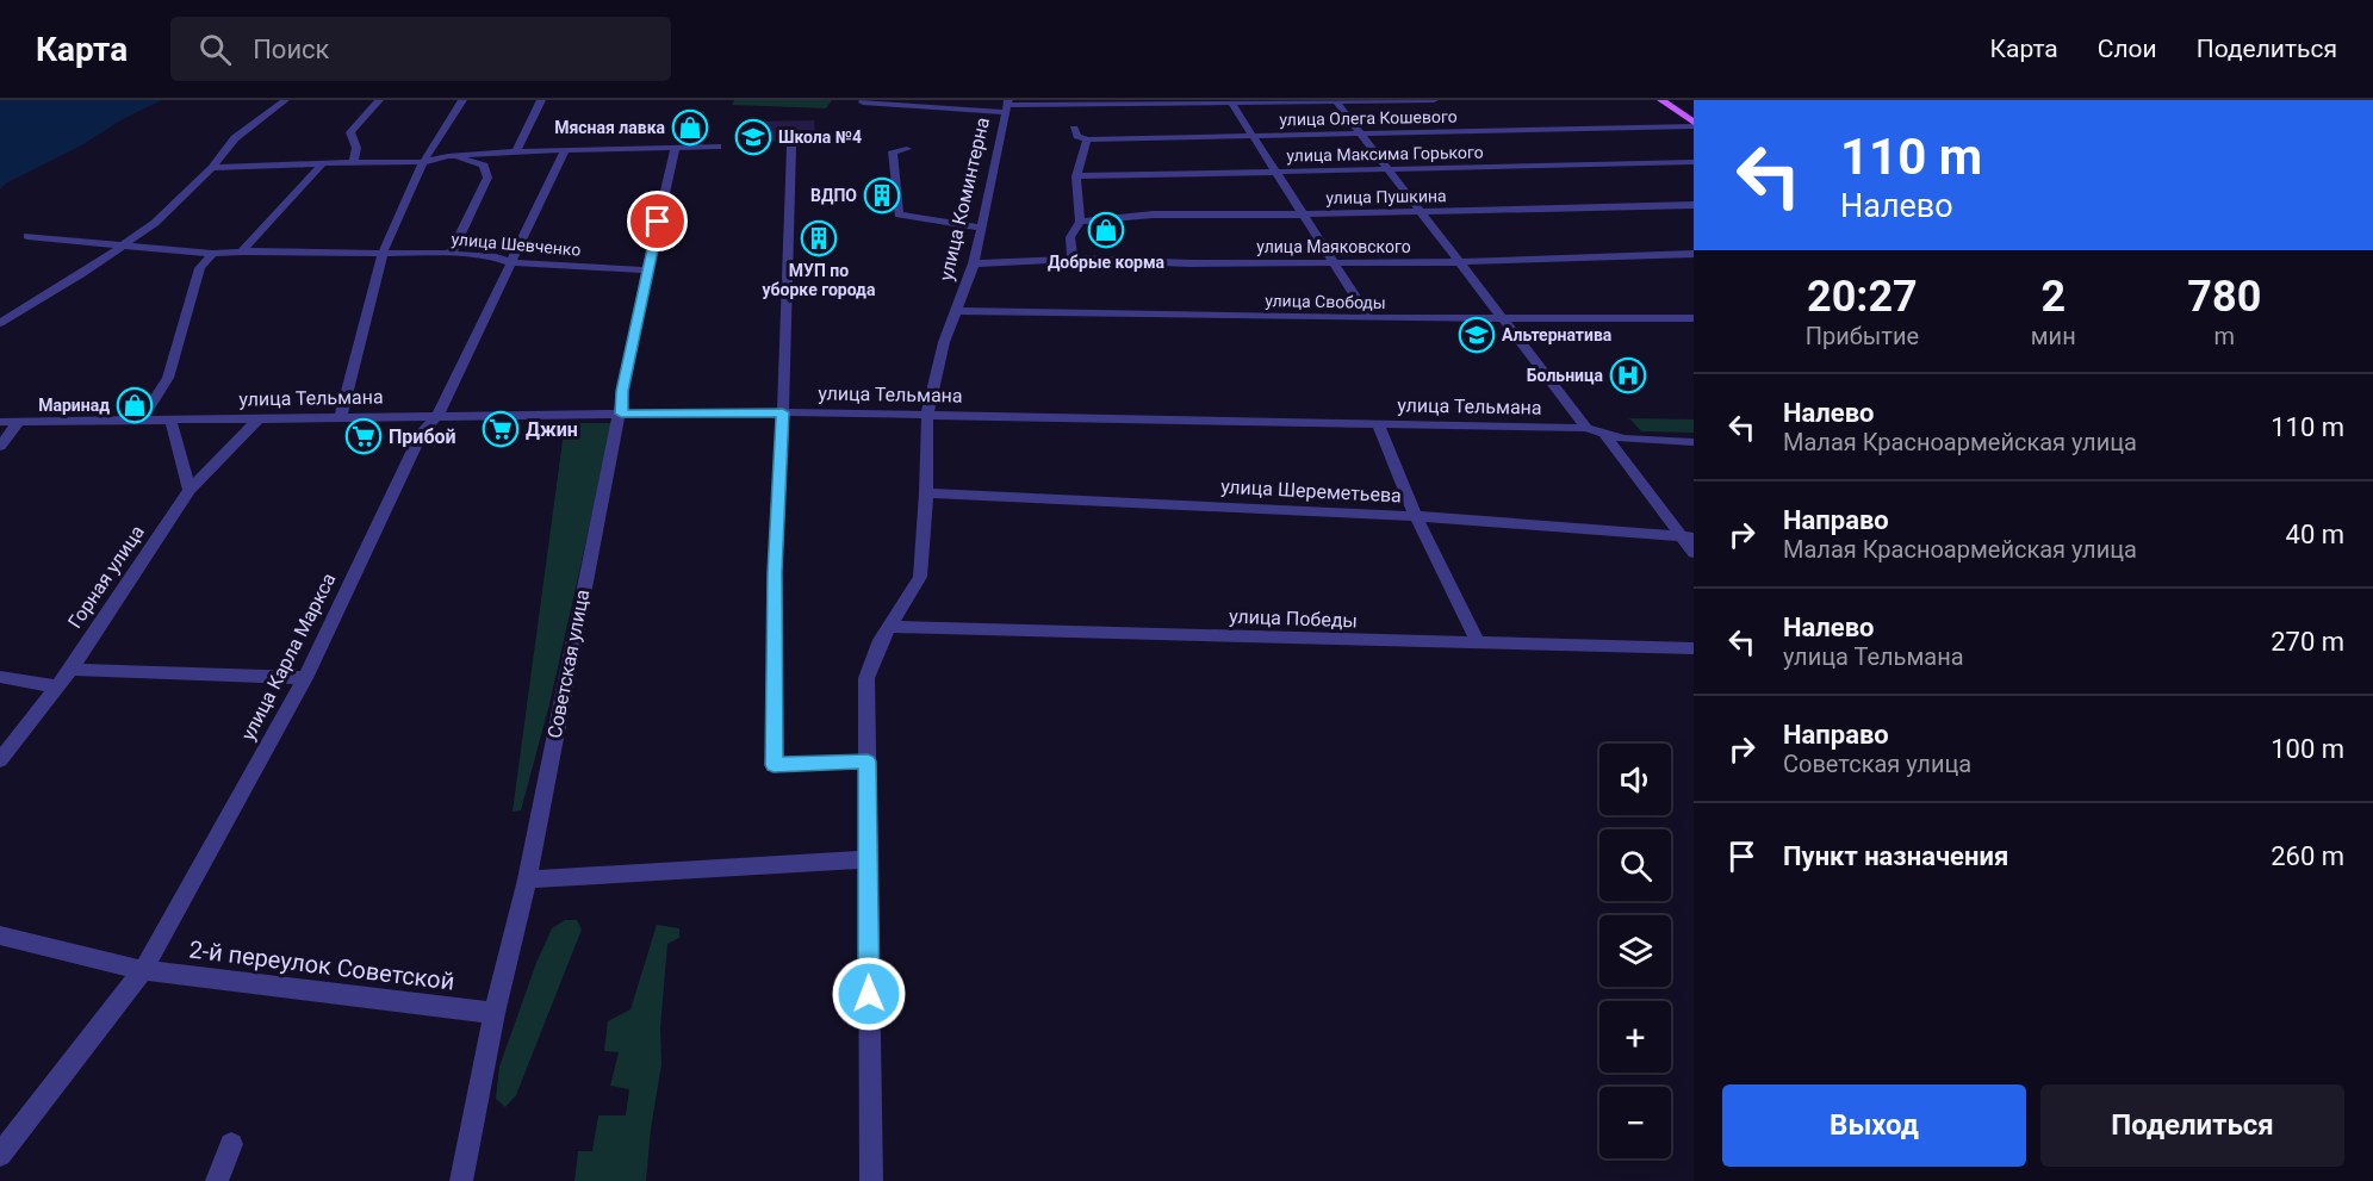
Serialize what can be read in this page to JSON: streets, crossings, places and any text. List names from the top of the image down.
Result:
{
  "streets": {
    "street": [
      "улица Олега Кошевого",
      "улица Максима Горького",
      "улица Пушкина",
      "улица Коминтерна",
      "улица Шевченко",
      "улица Маяковского",
      "улица Свободы",
      "улица Тельмана",
      "улица Шереметьева",
      "Горная улица",
      "улица Победы",
      "улица Карла Маркса",
      "Советская улица",
      "2-й переулок Советской"
    ]
  },
  "crossings": [
    ["улица Коминтерна", "улица Маяковского"],
    ["улица Коминтерна", "улица Свободы"],
    ["улица Коминтерна", "улица Тельмана"],
    ["улица Коминтерна", "улица Шереметьева"],
    ["улица Коминтерна", "улица Победы"],
    ["улица Шевченко", "улица Карла Маркса"],
    ["улица Шевченко", "Советская улица"],
    ["улица Тельмана", "Горная улица"],
    ["улица Тельмана", "улица Карла Маркса"],
    ["улица Тельмана", "Советская улица"],
    ["улица Карла Маркса", "2-й переулок Советской"],
    ["Советская улица", "2-й переулок Советской"]
  ],
  "places": {
    "shop": ["Мясная лавка", "Добрые корма", "Маринад"],
    "school or university": ["Школа №4", "Альтернатива"],
    "building": ["ВДПО", "МУП по уборке города"],
    "hospital": ["Больница"],
    "supermarket": ["Джин", "Прибой"]
  },
  "page": {
    "header": "Карта",
    "search": "Поиск",
    "nav": ["Карта", "Слои", "Поделиться"],
    "turn": ["110 m", "Налево"],
    "eta": [
      "20:27",
      "Прибытие",
      "2",
      "мин",
      "780",
      "m"
    ],
    "list": [
      {
        "name": "Налево",
        "note": "Малая Красноармейская улица",
        "value": "110 m"
      },
      {
        "name": "Направо",
        "note": "Малая Красноармейская улица",
        "value": "40 m"
      },
      {
        "name": "Налево",
        "note": "улица Тельмана",
        "value": "270 m"
      },
      {
        "name": "Направо",
        "note": "Советская улица",
        "value": "100 m"
      },
      {
        "name": "Пункт назначения",
        "value": "260 m"
      }
    ],
    "map_buttons": ["+", "−"],
    "buttons": ["Выход", "Поделиться"]
  }
}
